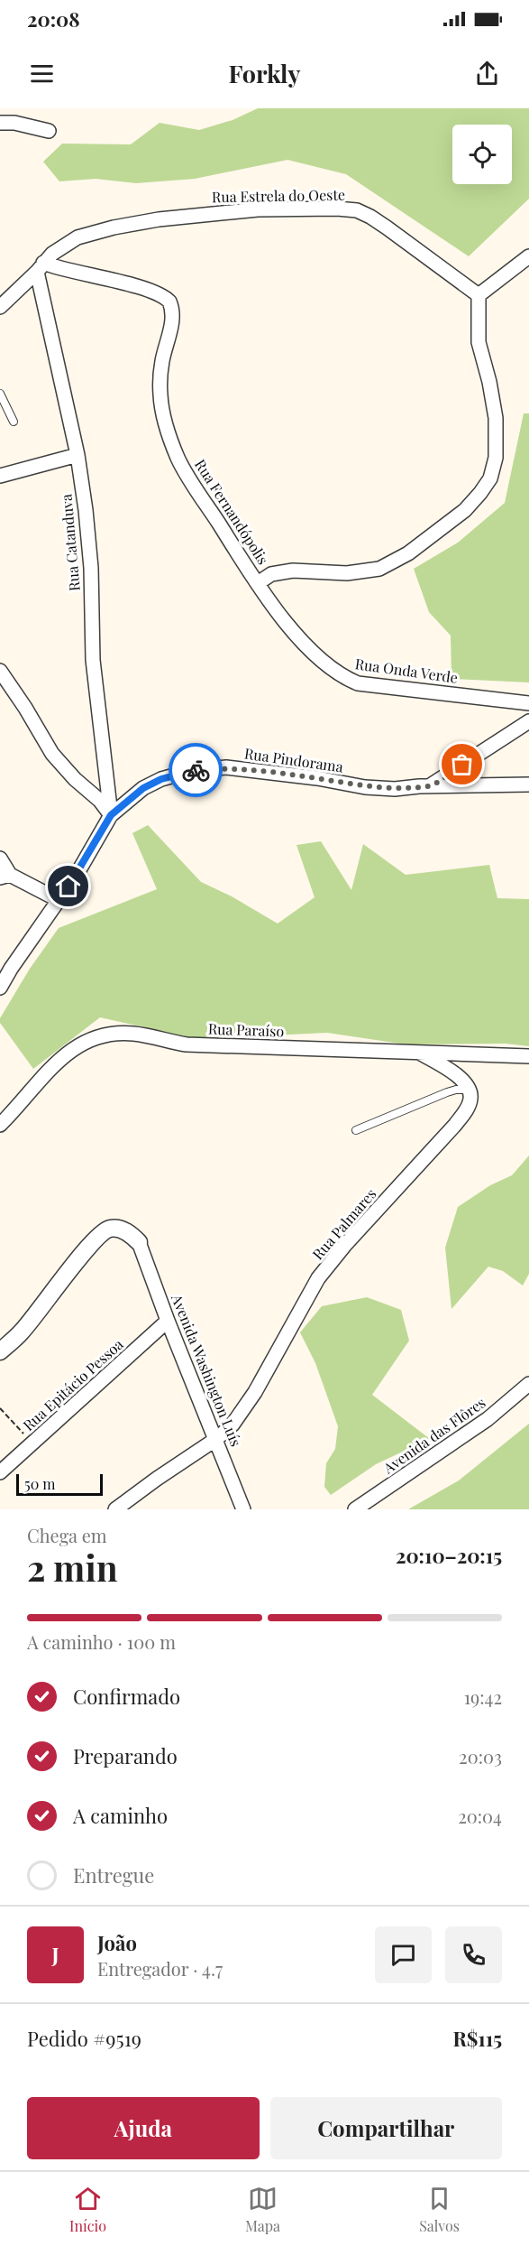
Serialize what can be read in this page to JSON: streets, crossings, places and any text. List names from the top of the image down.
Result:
{
  "streets": {
    "street": [
      "Rua Estrela do Oeste",
      "Rua Fernandópolis",
      "Rua Catanduva",
      "Rua Onda Verde",
      "Rua Pindorama",
      "Rua Paraíso",
      "Rua Palmares",
      "Avenida Washington Luís",
      "Rua Epitácio Pessoa",
      "Avenida das Flôres"
    ]
  },
  "crossings": [
    ["Rua Estrela do Oeste", "Rua Fernandópolis"],
    ["Rua Estrela do Oeste", "Rua Catanduva"],
    ["Rua Fernandópolis", "Rua Catanduva"],
    ["Rua Fernandópolis", "Rua Onda Verde"],
    ["Rua Catanduva", "Rua Pindorama"],
    ["Rua Palmares", "Avenida Washington Luís"],
    ["Avenida Washington Luís", "Rua Epitácio Pessoa"]
  ],
  "scale_bar": "50 m",
  "page": {
    "status": "20:08",
    "header": "Forkly",
    "scale": "50 m",
    "heading": ["2 min", "Chega em", "20:10–20:15"],
    "panel": [
      "João",
      "Entregador · 4.7",
      "Pedido #9519",
      "R$115"
    ],
    "bar": "A caminho · 100 m",
    "list": [
      ["Confirmado", "19:42"],
      ["Preparando", "20:03"],
      ["A caminho", "20:04"],
      "Entregue"
    ],
    "round": "J",
    "buttons": ["Ajuda", "Compartilhar"],
    "tabs": ["Início", "Mapa", "Salvos"]
  }
}
